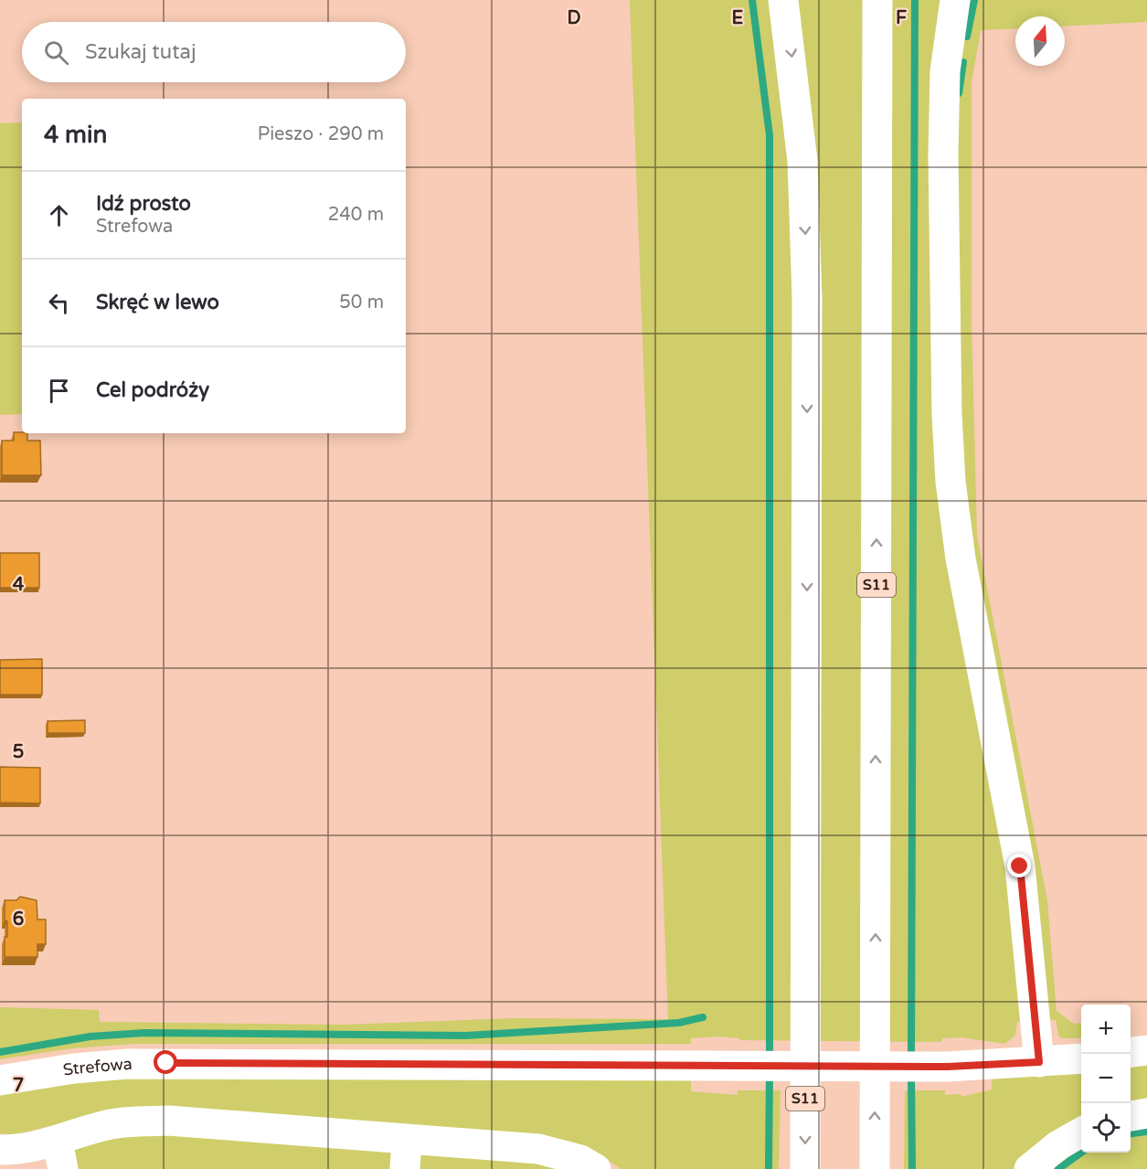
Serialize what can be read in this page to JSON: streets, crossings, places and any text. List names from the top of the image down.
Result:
{
  "streets": {
    "main road": ["S11", "Strefowa"]
  },
  "north": "top",
  "page": {
    "search": "Szukaj tutaj",
    "heading": ["4 min", "Pieszo · 290 m"],
    "list": [
      ["Idź prosto", "Strefowa", "240 m"],
      ["Skręć w lewo", "50 m"],
      "Cel podróży"
    ],
    "map_buttons": ["+", "−"]
  },
  "grid": {
    "columns": ["D", "E", "F"],
    "rows": [
      "4",
      "5",
      "6",
      "7"
    ]
  }
}
